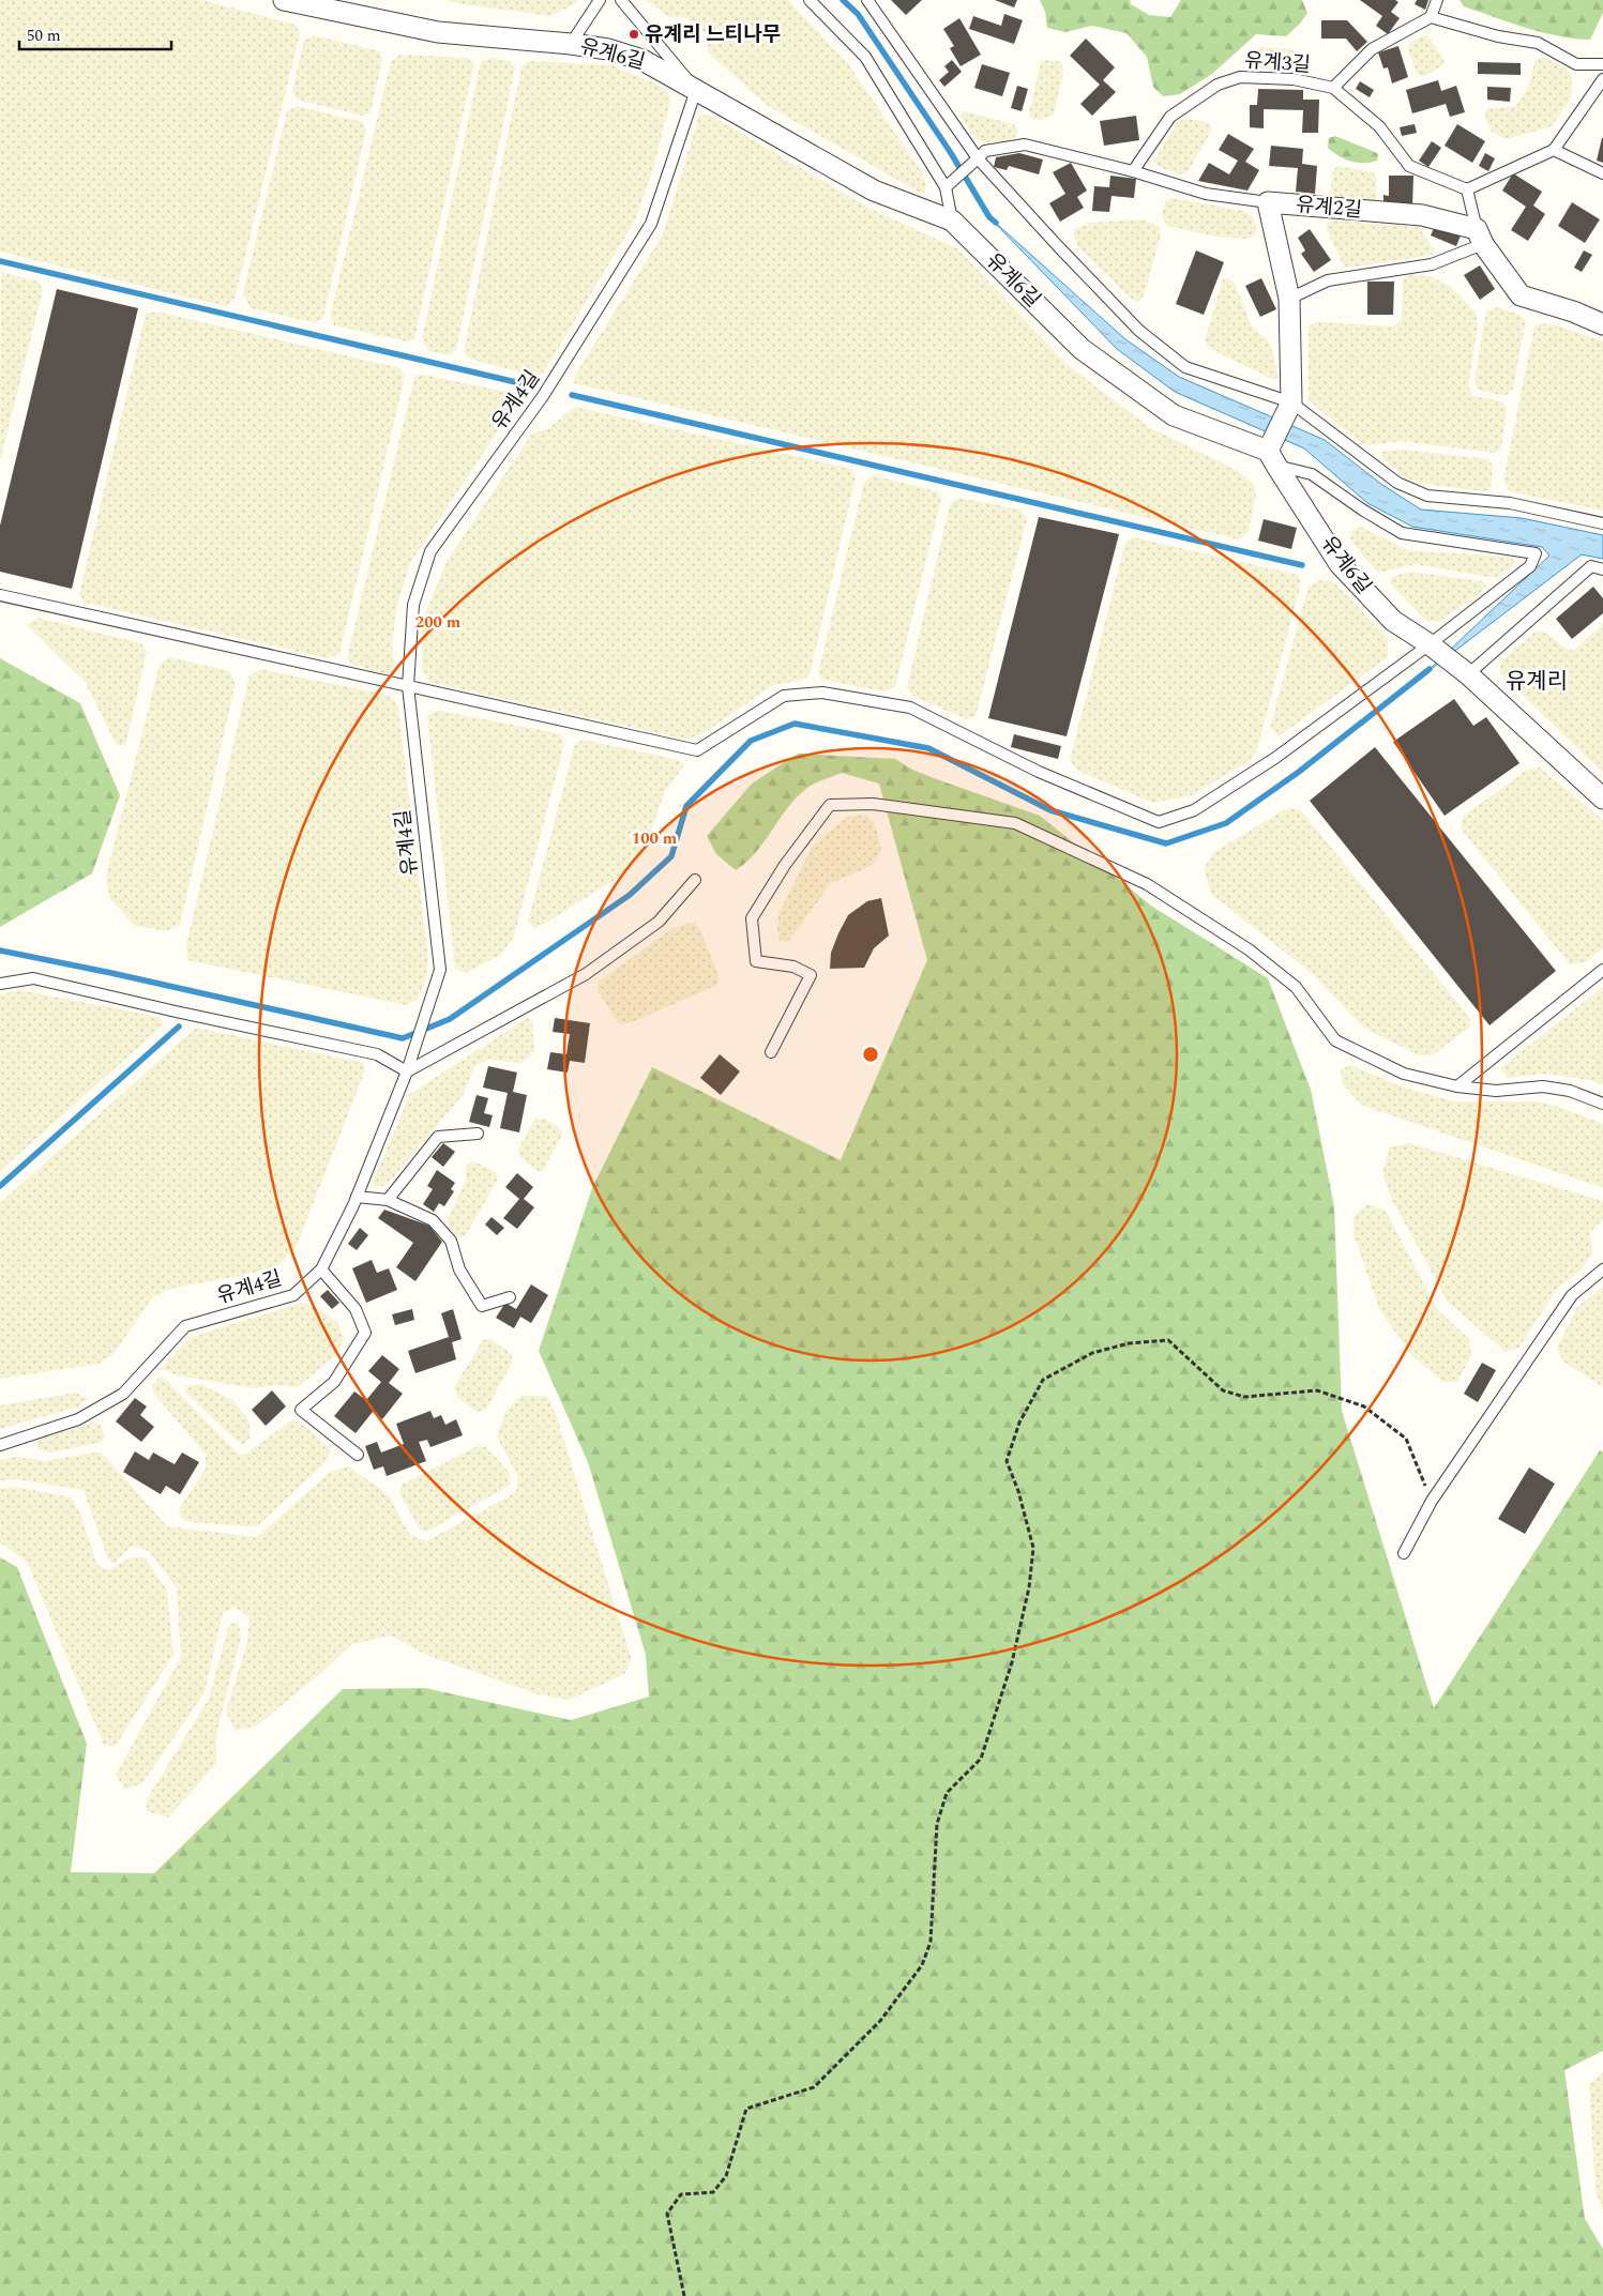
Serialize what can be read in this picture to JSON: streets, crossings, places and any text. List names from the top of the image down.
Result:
{
  "streets": {
    "street": ["유계6길", "유계2길"],
    "lane": ["유계3길", "유계4길"]
  },
  "crossings": [
    ["유계6길", "유계2길"],
    ["유계6길", "유계4길"]
  ],
  "districts": ["유계리"],
  "places": ["유계리 느티나무"],
  "scale_bar": "50 m",
  "rings": ["200 m", "100 m"]
}
